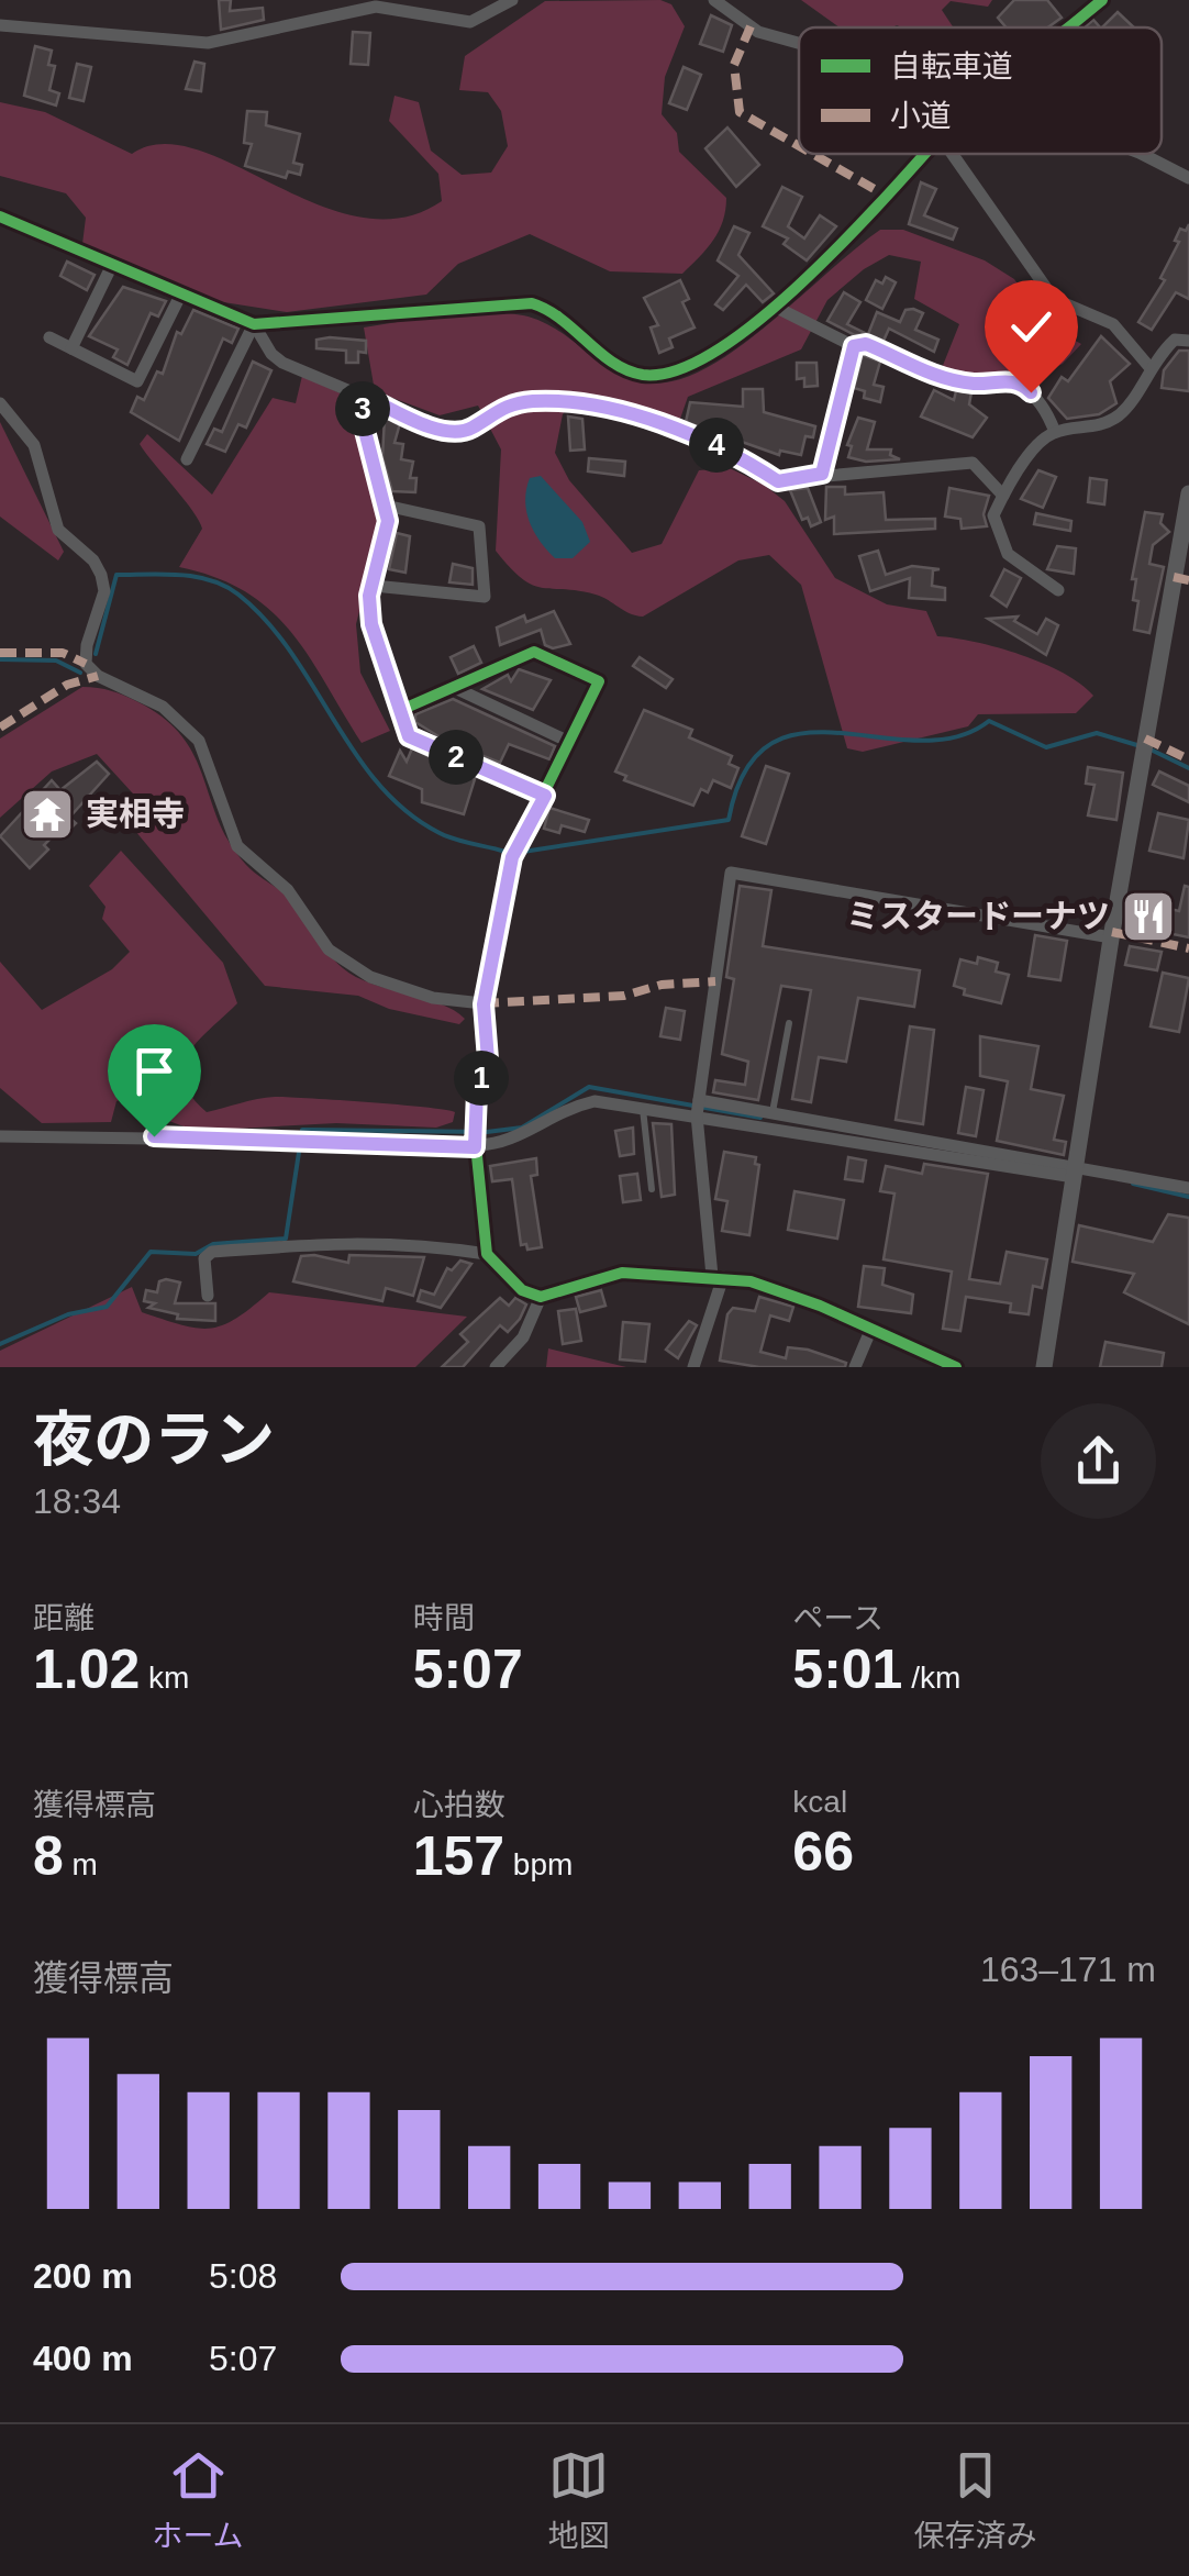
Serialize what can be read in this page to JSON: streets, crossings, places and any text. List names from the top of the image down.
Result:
{
  "places": {
    "temple": ["実相寺"],
    "restaurant": ["ミスタードーナツ"]
  },
  "legend": ["自転車道", "小道"],
  "page": {
    "pins": [
      "3",
      "4",
      "2",
      "1"
    ],
    "heading": ["夜のラン", "18:34"],
    "stats": [
      ["距離", "1.02 km"],
      ["時間", "5:07"],
      ["ペース", "5:01 /km"],
      ["獲得標高", "8 m"],
      ["心拍数", "157 bpm"],
      ["kcal", "66"]
    ],
    "chart": ["獲得標高", "163–171 m"],
    "list": [
      {
        "name": "200 m",
        "note": "5:08"
      },
      {
        "name": "400 m",
        "note": "5:07"
      }
    ],
    "tabs": ["ホーム", "地図", "保存済み"]
  }
}
